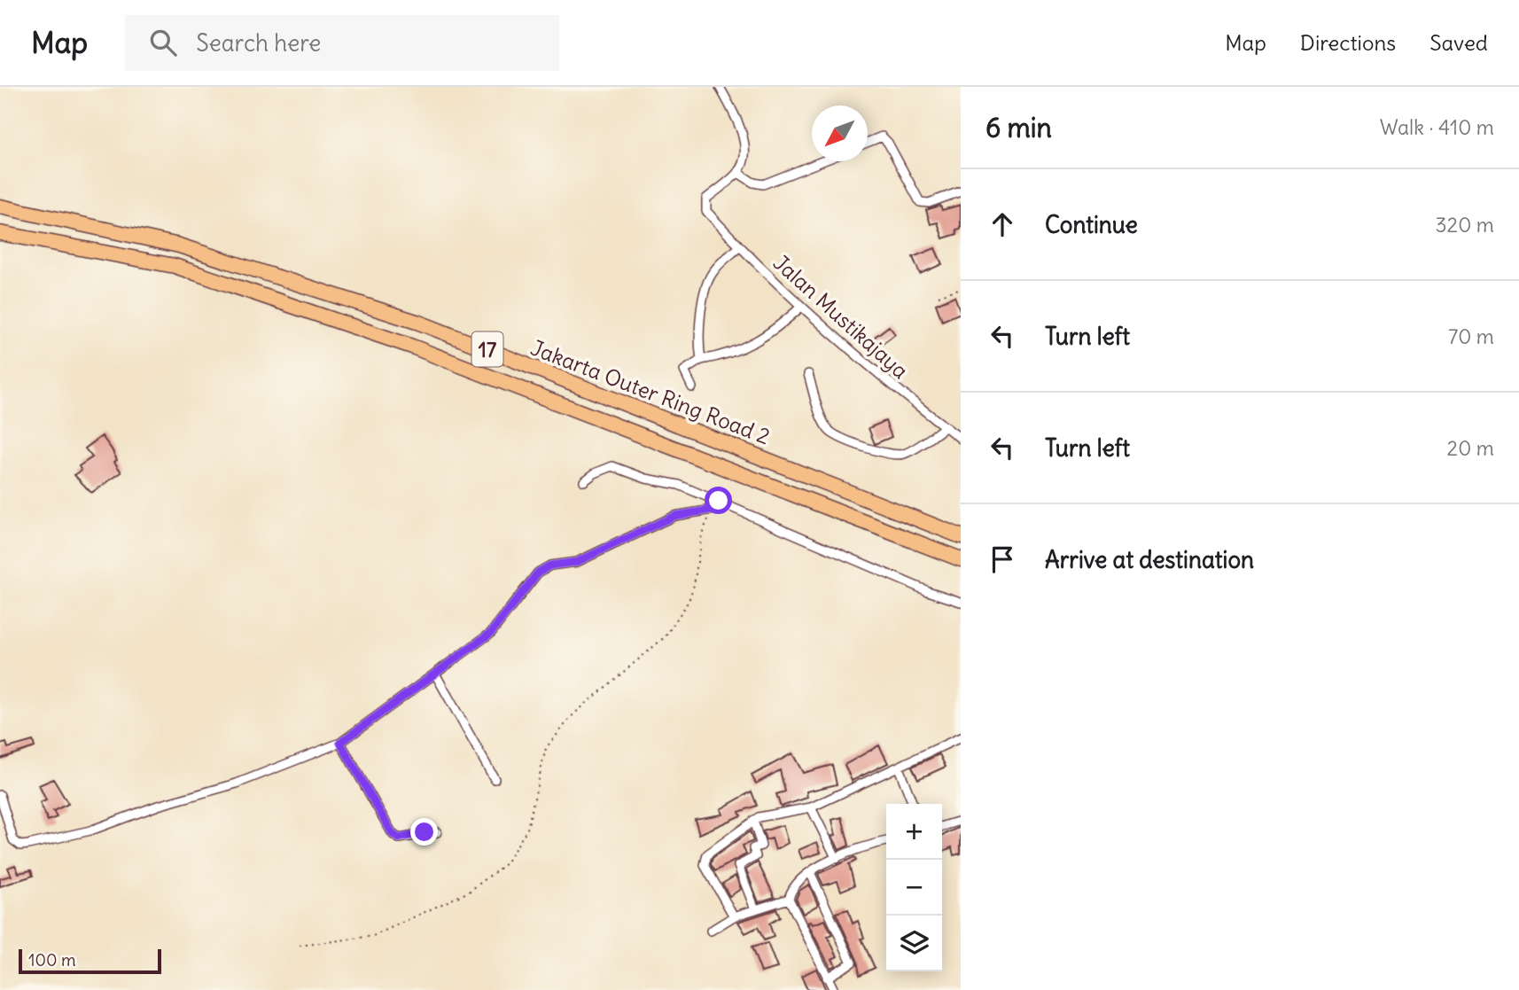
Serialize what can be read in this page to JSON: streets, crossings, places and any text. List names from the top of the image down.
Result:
{
  "streets": {
    "highway": ["17", "Jakarta Outer Ring Road 2"],
    "street": ["Jalan Mustikajaya"]
  },
  "scale_bar": "100 m",
  "north": "bottom left",
  "page": {
    "header": "Map",
    "search": "Search here",
    "nav": ["Map", "Directions", "Saved"],
    "heading": ["6 min", "Walk · 410 m"],
    "list": [
      ["Continue", "320 m"],
      ["Turn left", "70 m"],
      ["Turn left", "20 m"],
      "Arrive at destination"
    ],
    "map_buttons": ["+", "−"],
    "scale": "100 m"
  }
}
